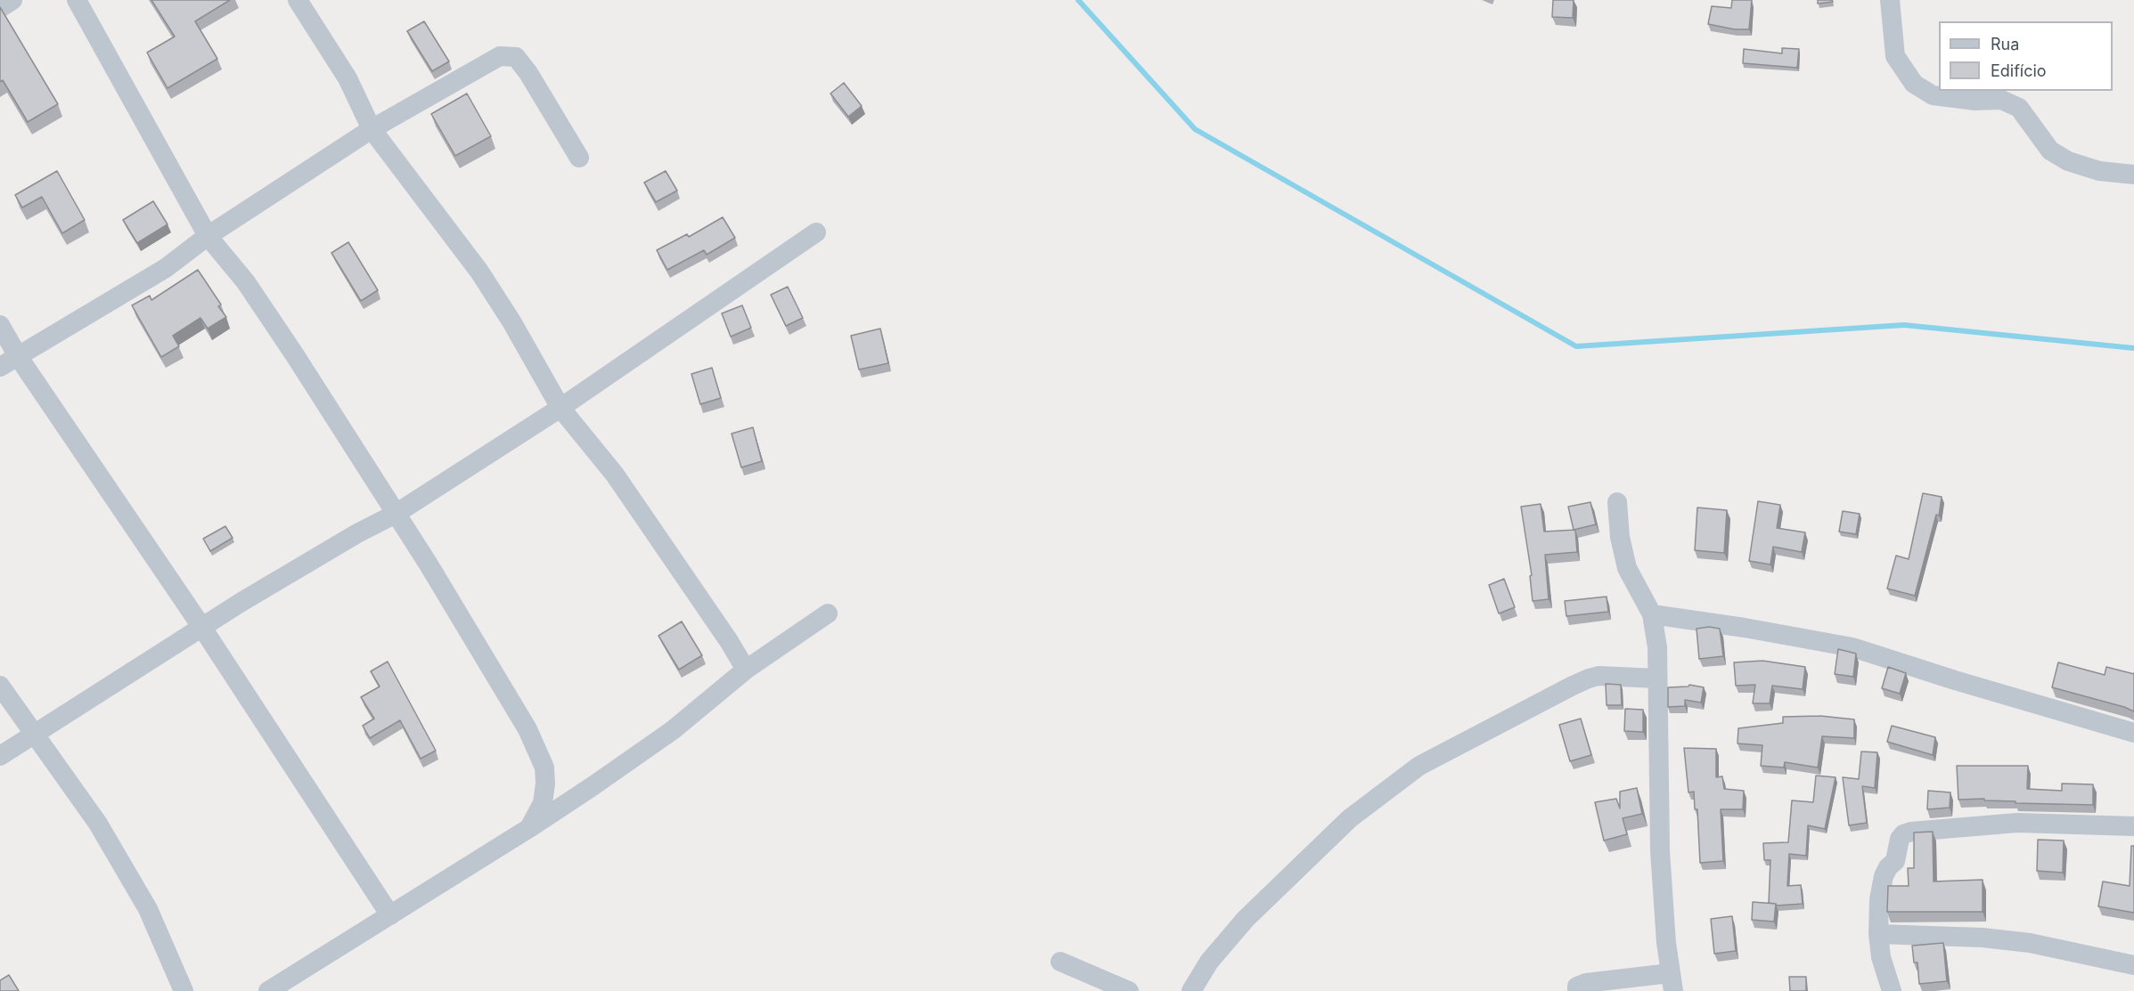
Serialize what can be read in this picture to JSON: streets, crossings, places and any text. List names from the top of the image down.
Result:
{
  "legend": ["Rua", "Edifício"]
}
